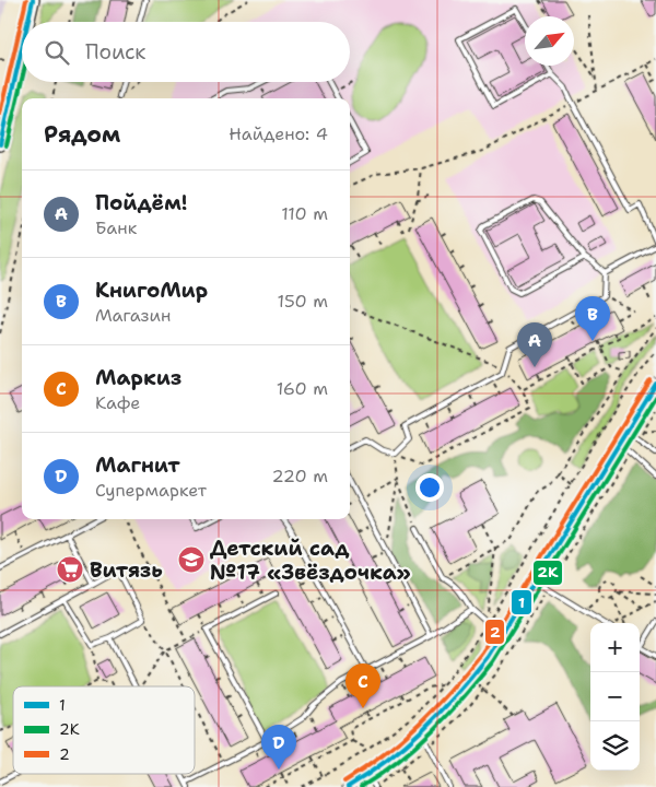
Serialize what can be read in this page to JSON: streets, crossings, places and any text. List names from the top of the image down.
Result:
{
  "places": {
    "school or university": ["Детский сад №17 «Звёздочка»"],
    "supermarket": ["Витязь"]
  },
  "lines": ["transit line 1", "transit line 2", "transit line 2К"],
  "legend": ["1", "2К", "2"],
  "north": "top right",
  "page": {
    "search": "Поиск",
    "heading": ["Рядом", "Найдено: 4"],
    "list": [
      {
        "mark": "A",
        "name": "Пойдём!",
        "note": "Банк",
        "value": "110 m"
      },
      {
        "mark": "B",
        "name": "КнигоМир",
        "note": "Магазин",
        "value": "150 m"
      },
      {
        "mark": "C",
        "name": "Маркиз",
        "note": "Кафе",
        "value": "160 m"
      },
      {
        "mark": "D",
        "name": "Магнит",
        "note": "Супермаркет",
        "value": "220 m"
      }
    ],
    "pins": [
      "B",
      "A",
      "C",
      "D"
    ],
    "map_buttons": ["+", "−"]
  }
}
